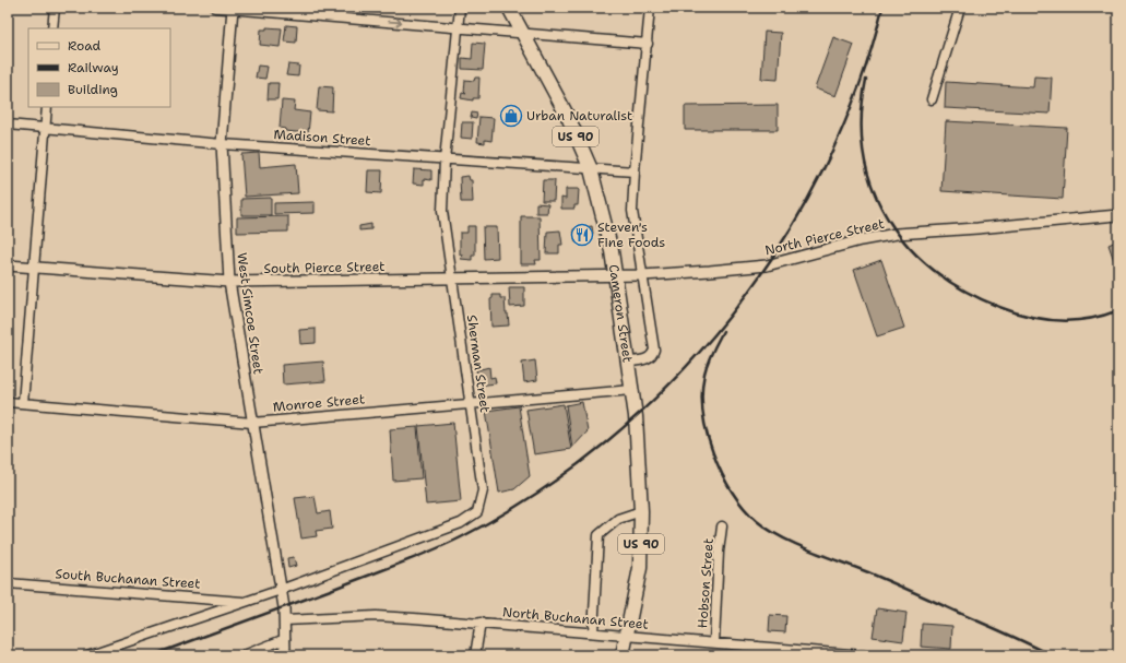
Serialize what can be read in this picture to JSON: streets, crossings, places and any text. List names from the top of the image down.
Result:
{
  "streets": {
    "main road": ["US 90", "Cameron Street"],
    "street": [
      "Madison Street",
      "North Pierce Street",
      "South Pierce Street",
      "West Simcoe Street",
      "Sherman Street",
      "Monroe Street",
      "South Buchanan Street",
      "Hobson Street",
      "North Buchanan Street"
    ]
  },
  "crossings": [
    ["US 90", "Cameron Street"],
    ["US 90", "North Buchanan Street"],
    ["Madison Street", "West Simcoe Street"],
    ["Madison Street", "Cameron Street"],
    ["Madison Street", "Sherman Street"],
    ["North Pierce Street", "South Pierce Street"],
    ["North Pierce Street", "Cameron Street"],
    ["South Pierce Street", "West Simcoe Street"],
    ["South Pierce Street", "Cameron Street"],
    ["South Pierce Street", "Sherman Street"],
    ["West Simcoe Street", "Sherman Street"],
    ["West Simcoe Street", "Monroe Street"],
    ["West Simcoe Street", "North Buchanan Street"],
    ["Cameron Street", "Monroe Street"],
    ["Sherman Street", "Monroe Street"],
    ["Sherman Street", "South Buchanan Street"],
    ["Hobson Street", "North Buchanan Street"]
  ],
  "places": {
    "shop": ["Urban Naturalist"],
    "restaurant": ["Steven's Fine Foods"]
  },
  "legend": ["Road", "Railway", "Building"]
}
